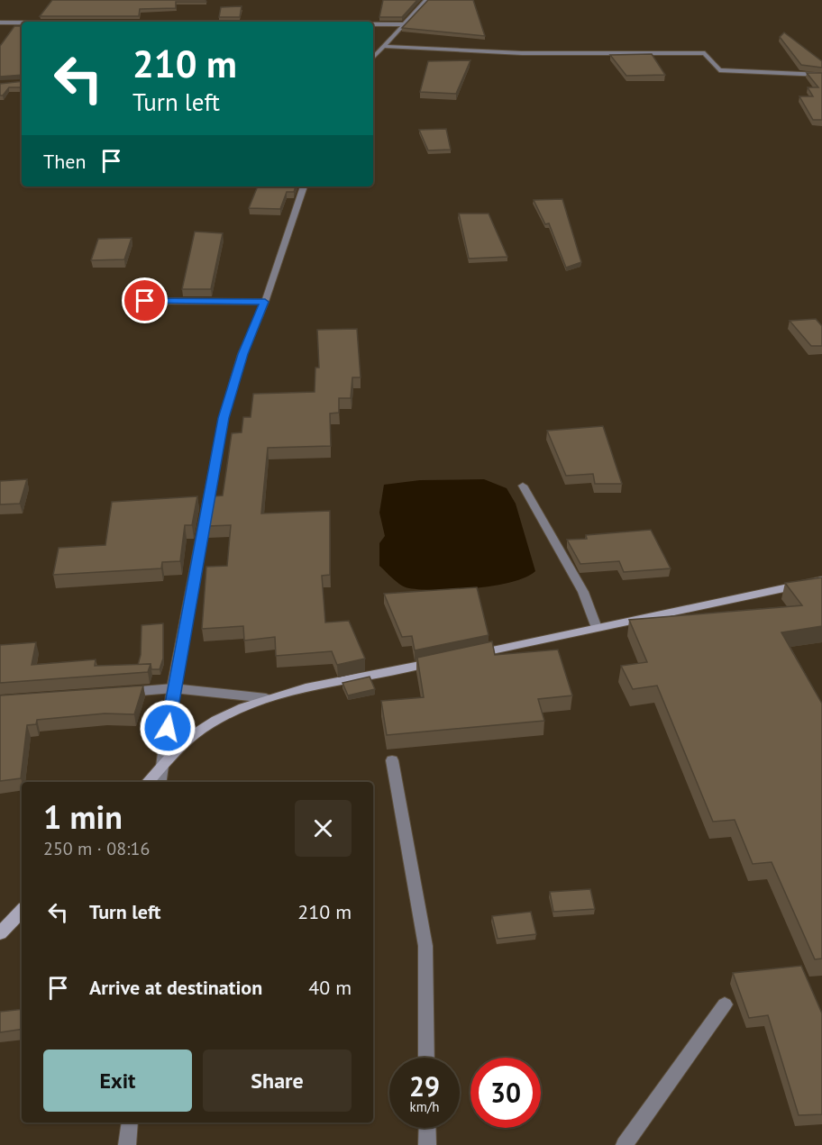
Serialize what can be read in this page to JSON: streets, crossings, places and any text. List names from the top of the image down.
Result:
{
  "page": {
    "turn": ["210 m", "Turn left"],
    "then": "Then",
    "heading": ["1 min", "250 m · 08:16"],
    "list": [
      {
        "name": "Turn left",
        "value": "210 m"
      },
      {
        "name": "Arrive at destination",
        "value": "40 m"
      }
    ],
    "buttons": ["Exit", "Share"],
    "speed": "29 km/h",
    "limit": "30"
  }
}
